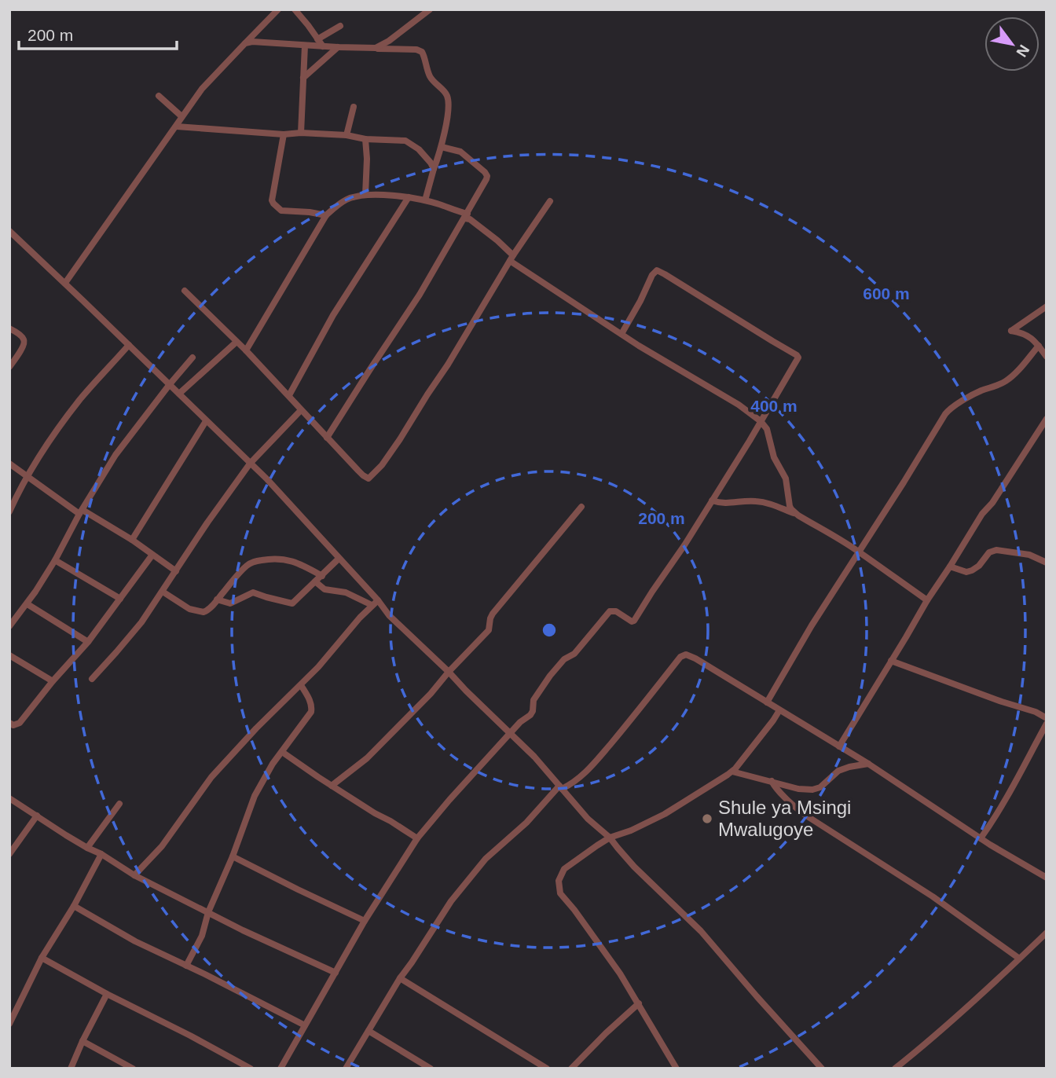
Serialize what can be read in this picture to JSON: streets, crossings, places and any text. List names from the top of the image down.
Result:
{
  "places": ["Shule ya Msingi Mwalugoye"],
  "scale_bar": "200 m",
  "north": "bottom right",
  "rings": ["600 m", "400 m", "200 m"]
}
